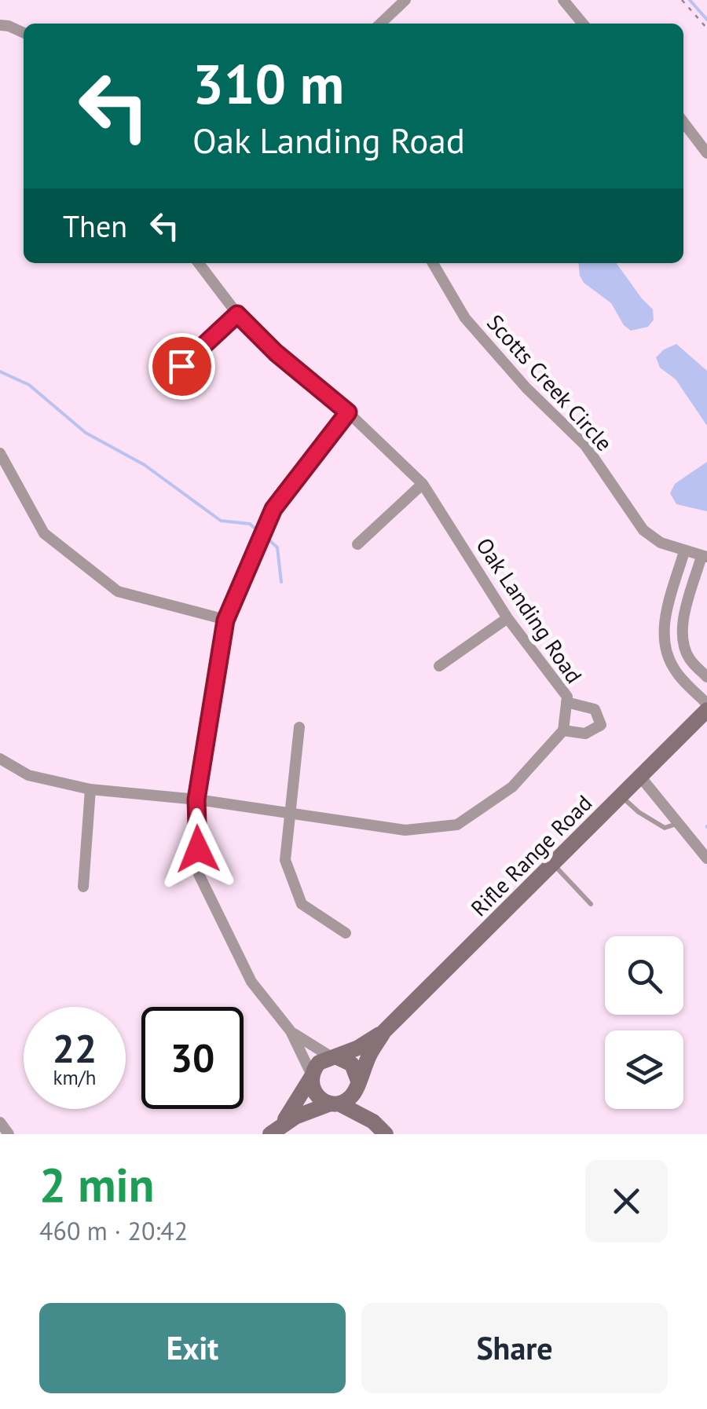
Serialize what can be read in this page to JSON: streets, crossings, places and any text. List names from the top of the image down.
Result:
{
  "streets": {
    "main road": ["Rifle Range Road"],
    "street": ["Scotts Creek Circle", "Oak Landing Road"]
  },
  "page": {
    "turn": ["310 m", "Oak Landing Road"],
    "then": "Then",
    "speed": "22 km/h",
    "limit": "30",
    "heading": ["2 min", "460 m · 20:42"],
    "buttons": ["Exit", "Share"]
  }
}
